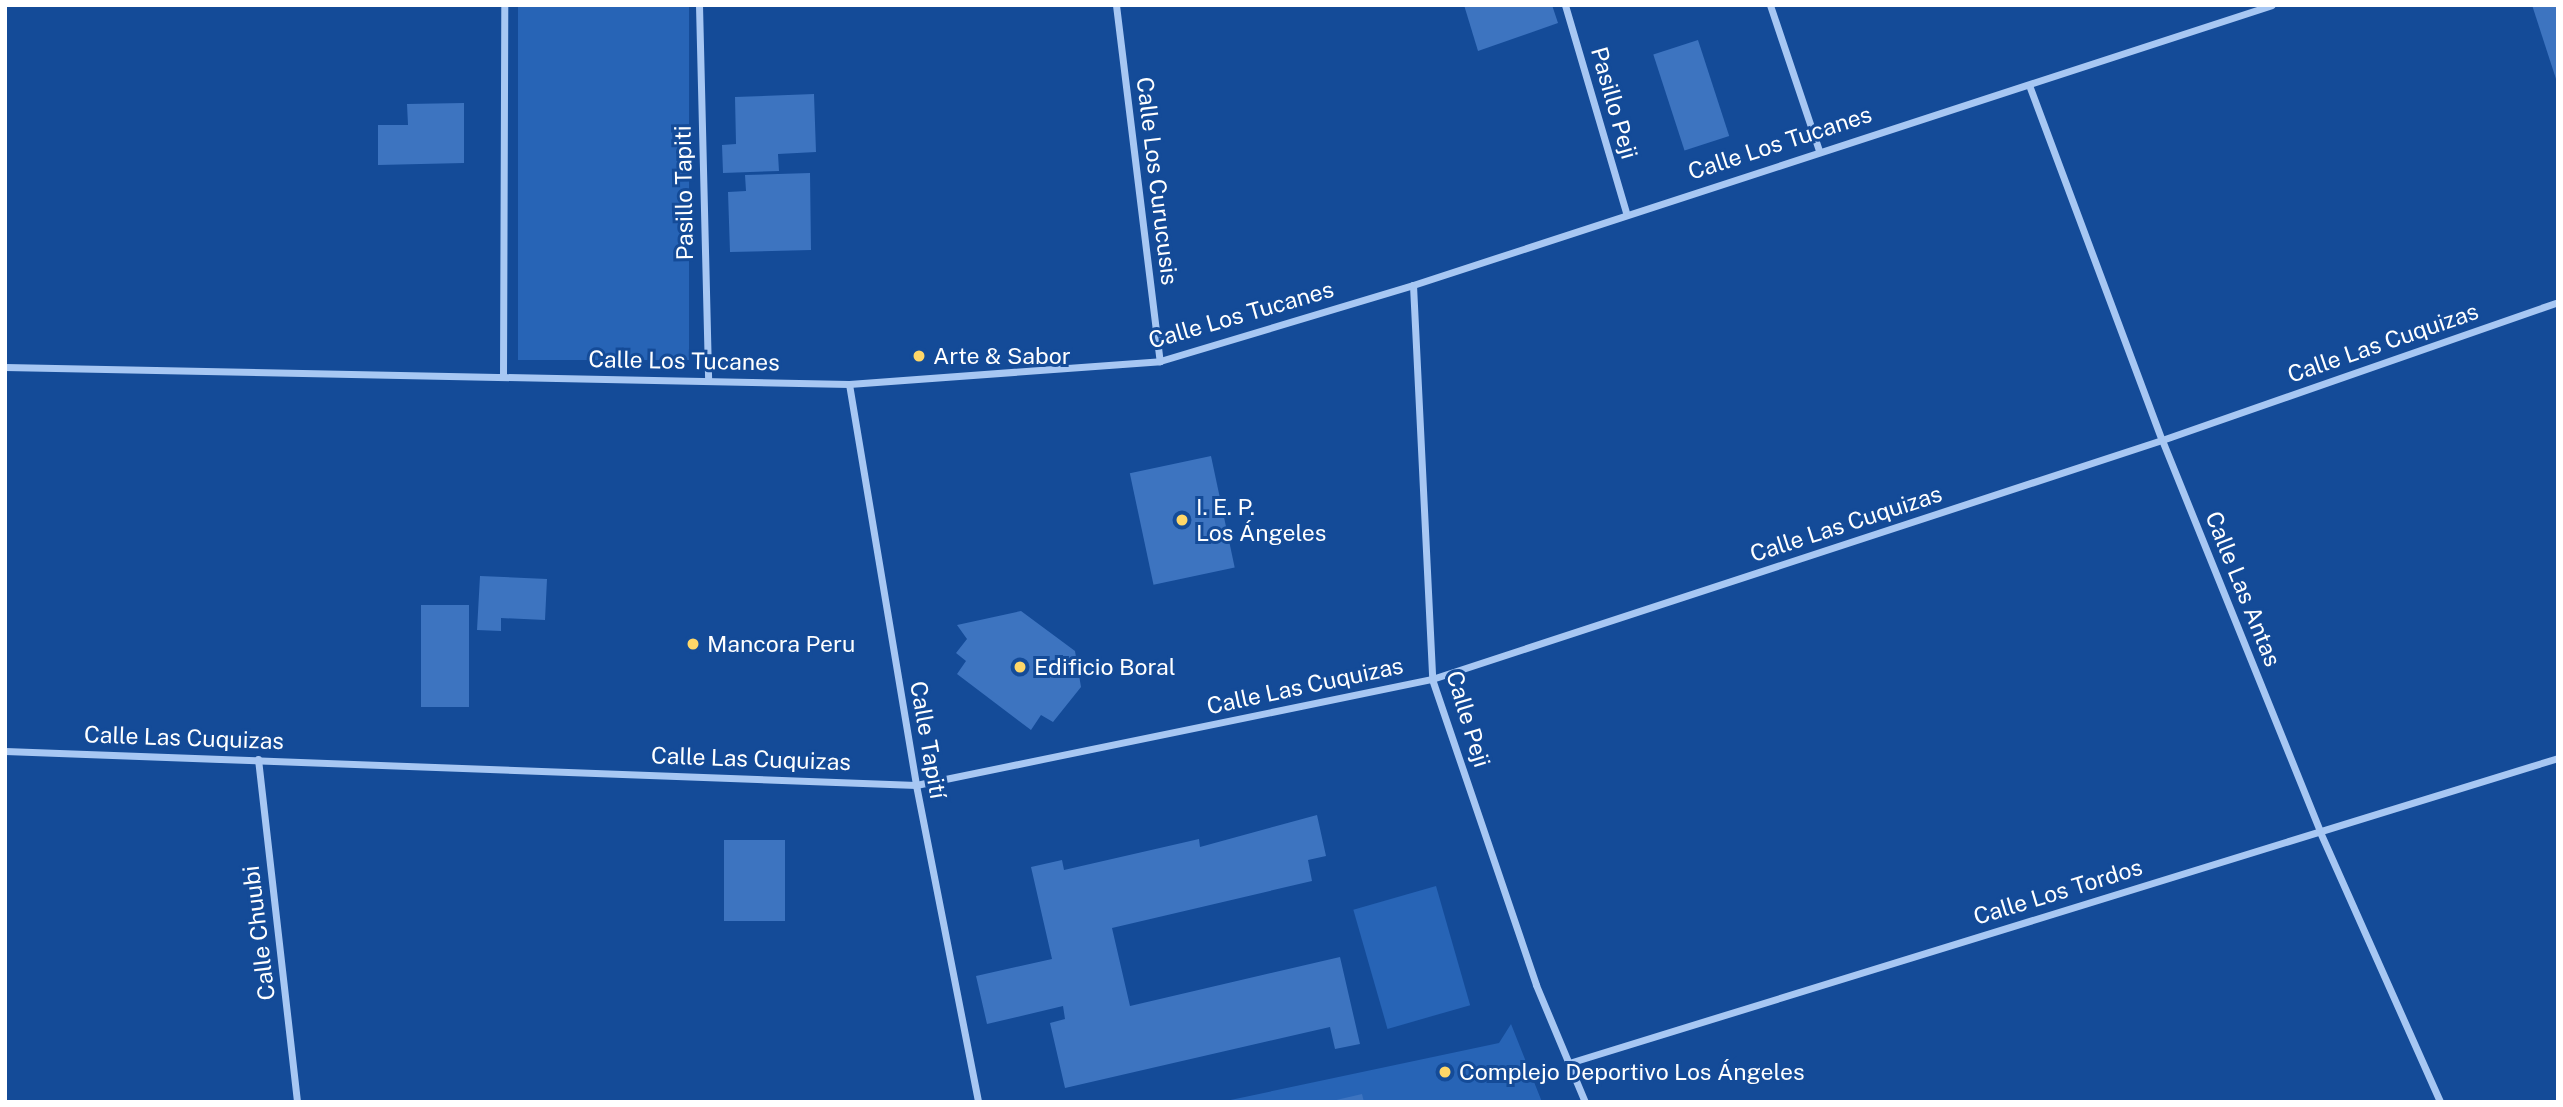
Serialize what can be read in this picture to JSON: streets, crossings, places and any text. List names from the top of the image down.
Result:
{
  "streets": {
    "street": [
      "Pasillo Peji",
      "Calle Los Tucanes",
      "Calle Los Curucusis",
      "Pasillo Tapiti",
      "Calle Las Cuquizas",
      "Calle Las Antas",
      "Calle Peji",
      "Calle Tapití",
      "Calle Los Tordos",
      "Calle Chuubi"
    ]
  },
  "crossings": [
    ["Pasillo Peji", "Calle Los Tucanes"],
    ["Calle Los Tucanes", "Calle Los Curucusis"],
    ["Calle Los Tucanes", "Pasillo Tapiti"],
    ["Calle Los Tucanes", "Calle Las Antas"],
    ["Calle Los Tucanes", "Calle Peji"],
    ["Calle Los Tucanes", "Calle Tapití"],
    ["Calle Las Cuquizas", "Calle Las Antas"],
    ["Calle Las Cuquizas", "Calle Peji"],
    ["Calle Las Cuquizas", "Calle Tapití"],
    ["Calle Las Cuquizas", "Calle Chuubi"],
    ["Calle Las Antas", "Calle Los Tordos"],
    ["Calle Peji", "Calle Los Tordos"]
  ],
  "places": [
    "Arte & Sabor",
    "I. E. P. Los Ángeles",
    "Mancora Peru",
    "Edificio Boral",
    "Complejo Deportivo Los Ángeles"
  ]
}
